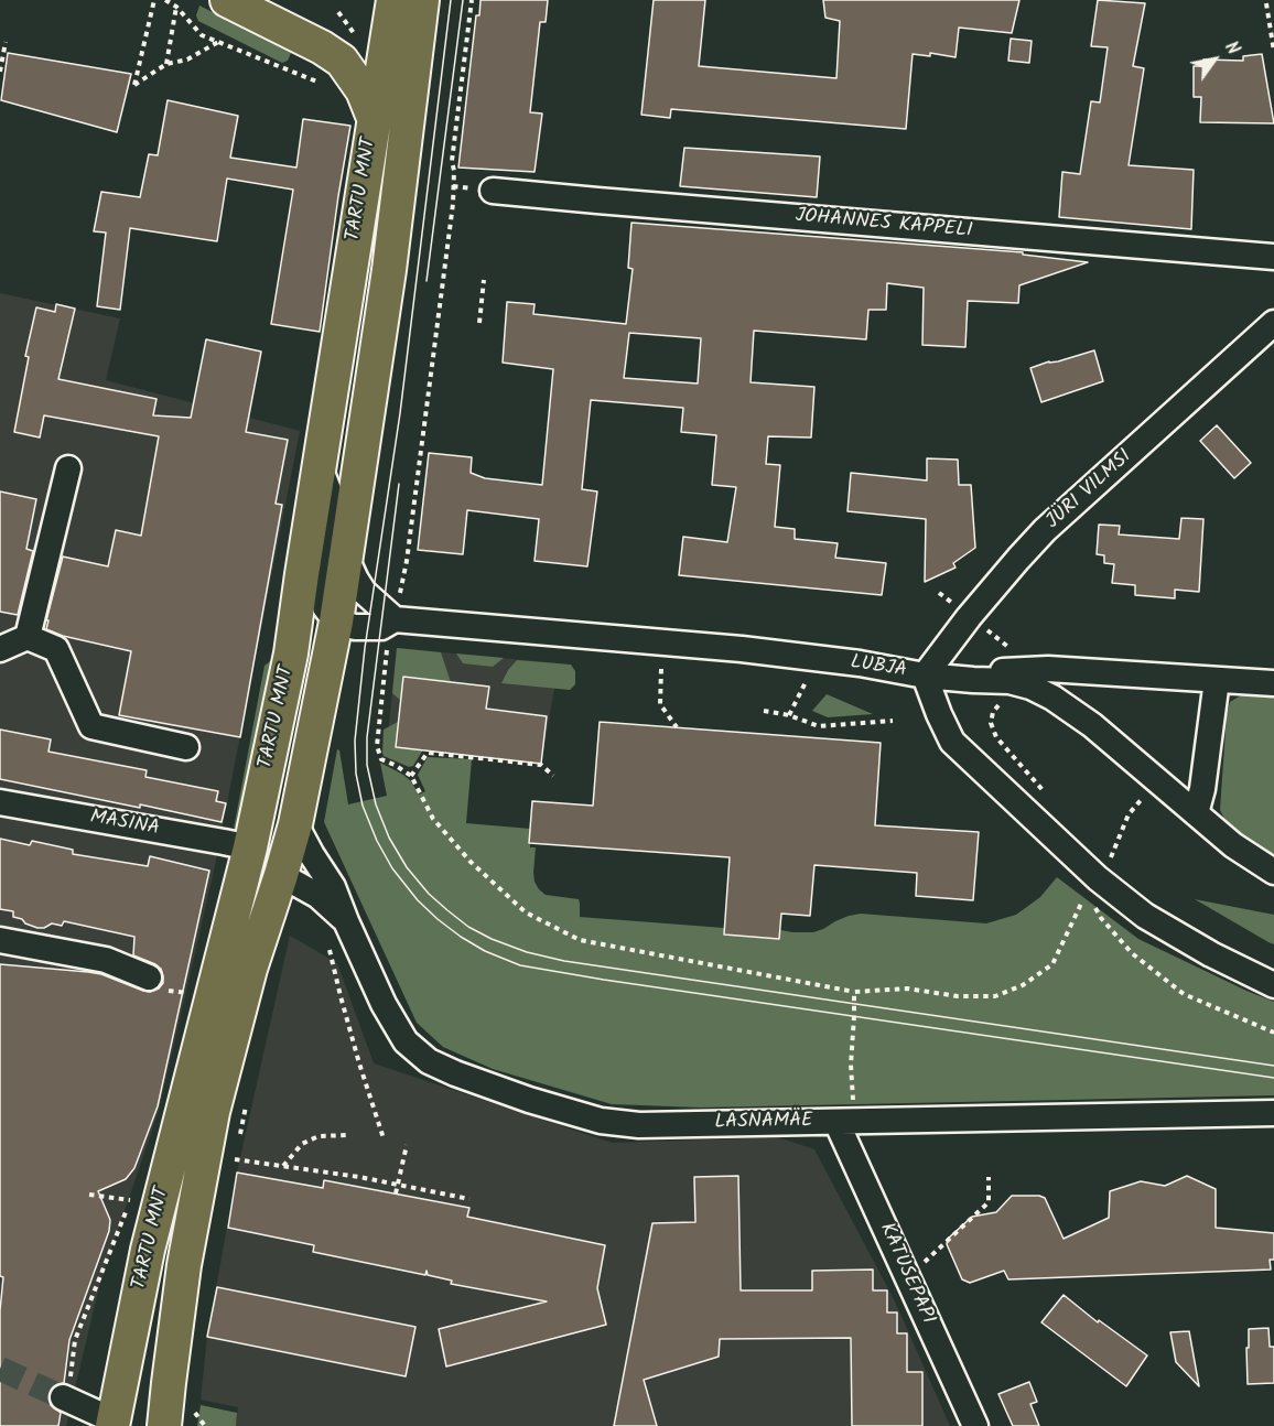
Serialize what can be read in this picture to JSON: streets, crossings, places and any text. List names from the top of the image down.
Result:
{
  "streets": {
    "main road": ["TARTU MNT"],
    "street": [
      "JOHANNES KAPPELI",
      "JÜRI VILMSI",
      "LUBJA",
      "MASINA",
      "LASNAMÄE",
      "KATUSEPAPI"
    ]
  },
  "crossings": [
    ["TARTU MNT", "LUBJA"],
    ["TARTU MNT", "MASINA"],
    ["TARTU MNT", "LASNAMÄE"],
    ["JÜRI VILMSI", "LUBJA"],
    ["LASNAMÄE", "KATUSEPAPI"]
  ],
  "north": "top right"
}
